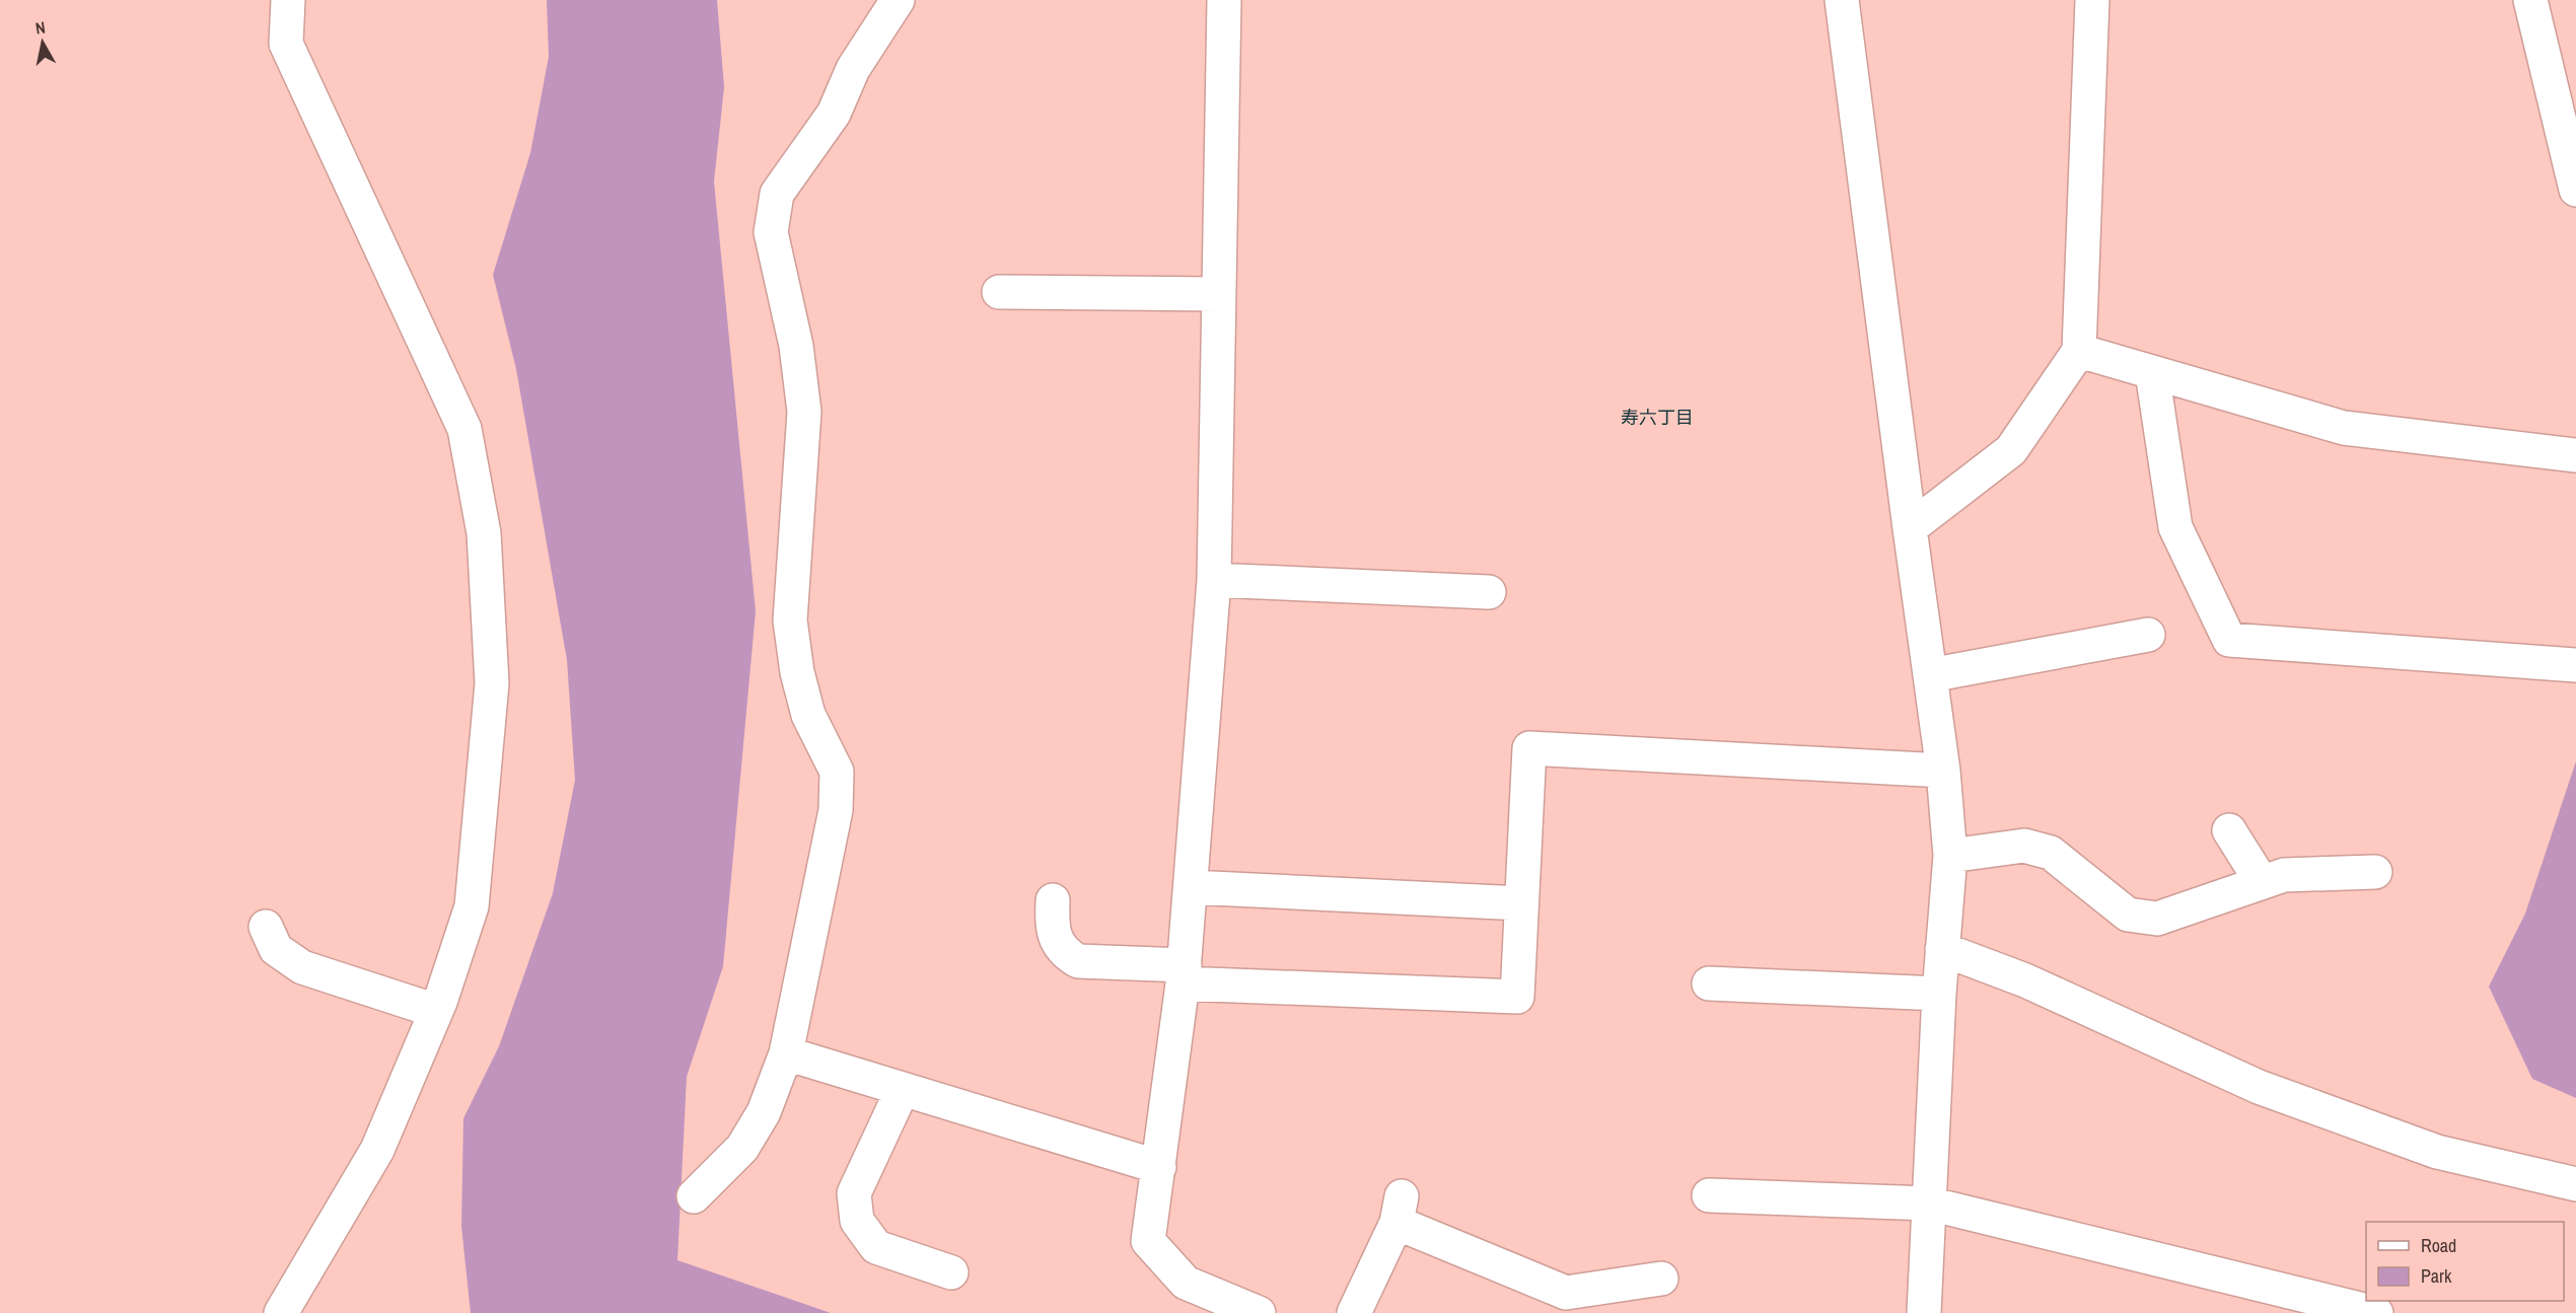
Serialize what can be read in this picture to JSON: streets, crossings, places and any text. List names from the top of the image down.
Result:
{
  "districts": ["寿六丁目"],
  "legend": ["Road", "Park"],
  "north": "top"
}
